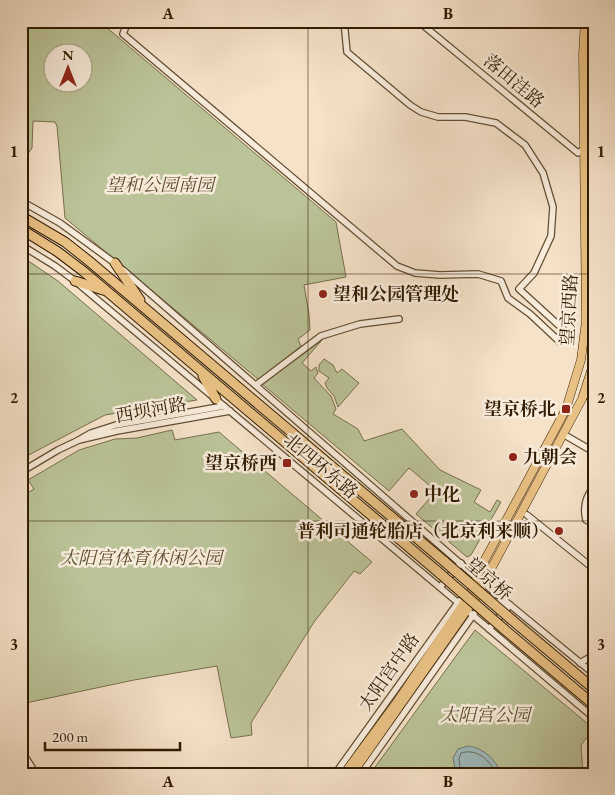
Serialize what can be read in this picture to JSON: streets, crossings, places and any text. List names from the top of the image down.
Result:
{
  "streets": {
    "highway": ["北四环东路", "望京桥"],
    "main road": ["望京西路", "太阳宫中路"],
    "street": ["落田洼路", "西坝河路"]
  },
  "crossings": [
    ["落田洼路", "望京西路"],
    ["望京西路", "北四环东路"],
    ["望京西路", "太阳宫中路"],
    ["西坝河路", "北四环东路"],
    ["北四环东路", "望京桥"],
    ["北四环东路", "太阳宫中路"]
  ],
  "parks": ["望和公园南园", "太阳宫体育休闲公园", "太阳宫公园"],
  "places": {
    "other": [
      "望和公园管理处",
      "九朝会",
      "中化",
      "普利司通轮胎店（北京利来顺）"
    ],
    "transit": ["望京桥北", "望京桥西"]
  },
  "scale_bar": "200 m",
  "north": "top",
  "grid": {
    "columns": ["A", "B"],
    "rows": ["1", "2", "3"]
  }
}
